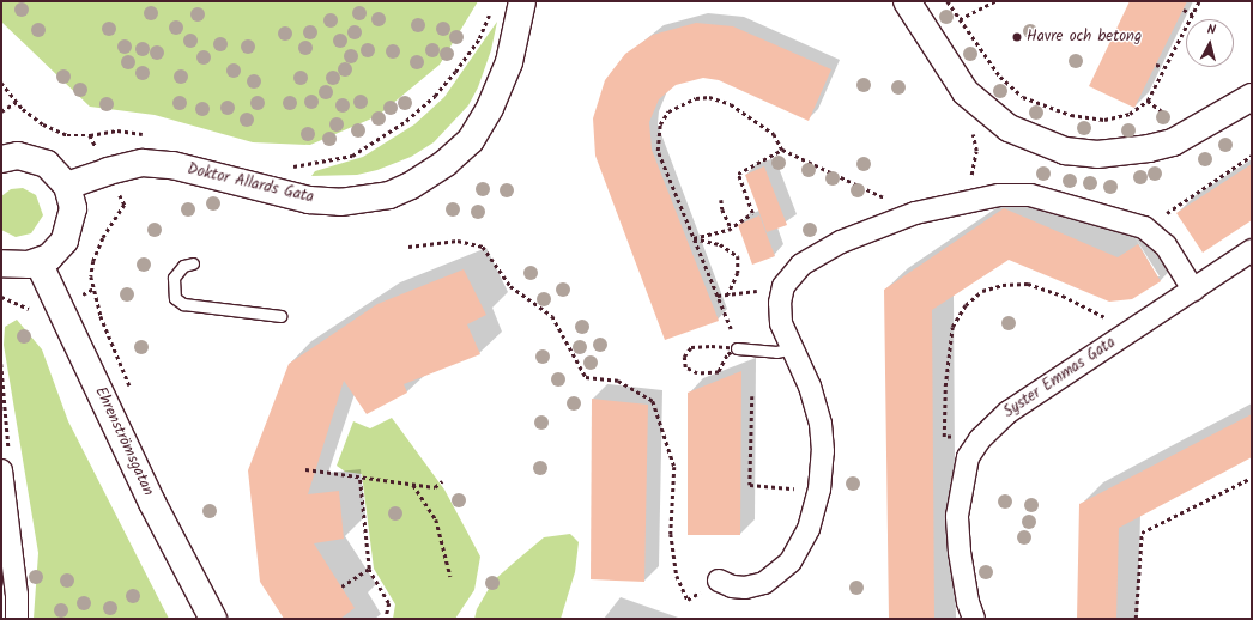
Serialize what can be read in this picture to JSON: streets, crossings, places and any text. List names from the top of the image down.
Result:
{
  "streets": {
    "street": ["Doktor Allards Gata", "Syster Emmas Gata", "Ehrenströmsgatan"]
  },
  "places": ["Havre och betong"],
  "north": "top"
}
